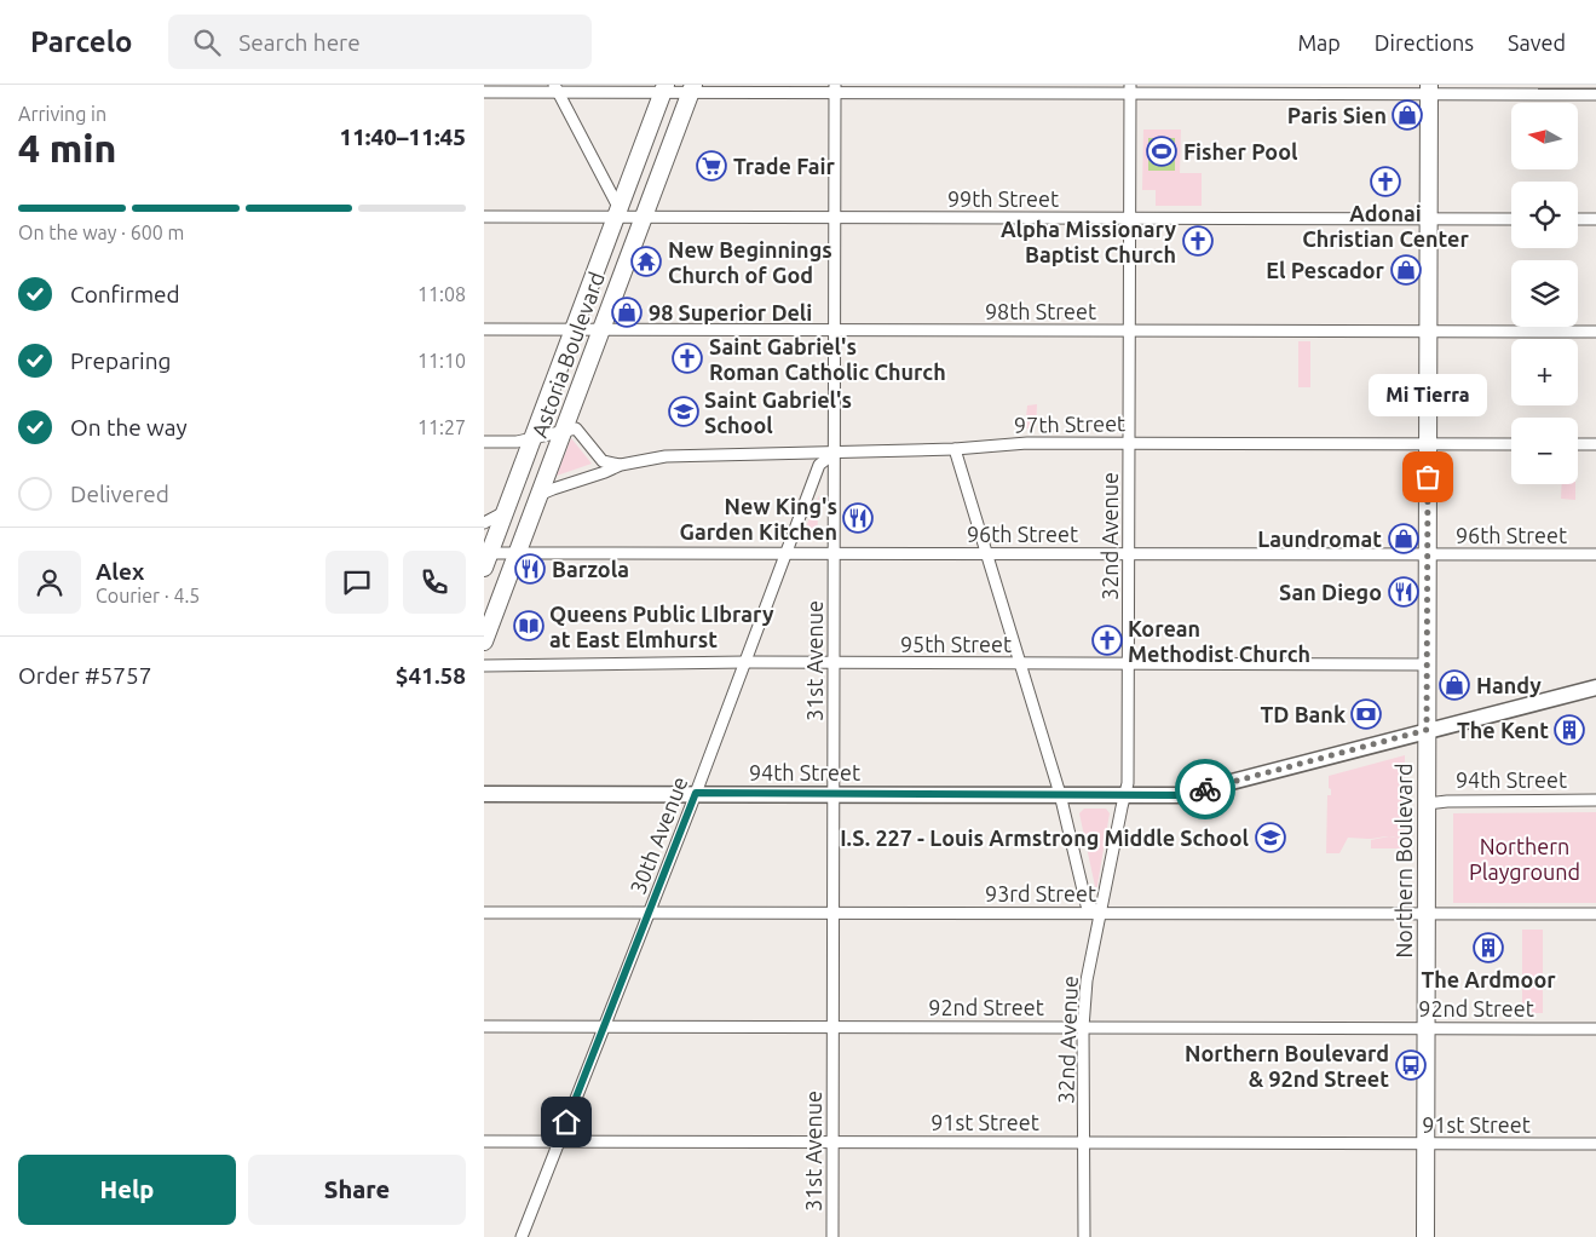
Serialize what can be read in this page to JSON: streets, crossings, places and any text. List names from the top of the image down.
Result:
{
  "streets": {
    "main road": ["Astoria Boulevard", "94th Street", "Northern Boulevard"],
    "street": [
      "99th Street",
      "98th Street",
      "97th Street",
      "96th Street",
      "32nd Avenue",
      "95th Street",
      "31st Avenue",
      "30th Avenue",
      "93rd Street",
      "92nd Street",
      "91st Street"
    ]
  },
  "crossings": [
    ["99th Street", "Astoria Boulevard"],
    ["99th Street", "32nd Avenue"],
    ["99th Street", "31st Avenue"],
    ["99th Street", "Northern Boulevard"],
    ["98th Street", "Astoria Boulevard"],
    ["98th Street", "32nd Avenue"],
    ["98th Street", "31st Avenue"],
    ["98th Street", "Northern Boulevard"],
    ["Astoria Boulevard", "97th Street"],
    ["Astoria Boulevard", "96th Street"],
    ["97th Street", "32nd Avenue"],
    ["97th Street", "31st Avenue"],
    ["97th Street", "30th Avenue"],
    ["97th Street", "Northern Boulevard"],
    ["96th Street", "32nd Avenue"],
    ["96th Street", "31st Avenue"],
    ["96th Street", "30th Avenue"],
    ["96th Street", "Northern Boulevard"],
    ["32nd Avenue", "95th Street"],
    ["32nd Avenue", "94th Street"],
    ["32nd Avenue", "93rd Street"],
    ["32nd Avenue", "92nd Street"],
    ["32nd Avenue", "91st Street"],
    ["95th Street", "31st Avenue"],
    ["95th Street", "30th Avenue"],
    ["95th Street", "Northern Boulevard"],
    ["31st Avenue", "94th Street"],
    ["31st Avenue", "30th Avenue"],
    ["31st Avenue", "93rd Street"],
    ["31st Avenue", "92nd Street"],
    ["31st Avenue", "91st Street"],
    ["94th Street", "30th Avenue"],
    ["94th Street", "Northern Boulevard"],
    ["30th Avenue", "93rd Street"],
    ["30th Avenue", "92nd Street"],
    ["30th Avenue", "91st Street"],
    ["Northern Boulevard", "93rd Street"],
    ["Northern Boulevard", "92nd Street"],
    ["Northern Boulevard", "91st Street"]
  ],
  "parks": ["Northern Playground"],
  "places": {
    "shop": [
      "Paris Sien",
      "El Pescador",
      "98 Superior Deli",
      "Laundromat",
      "Handy"
    ],
    "sports": ["Fisher Pool"],
    "supermarket": ["Trade Fair"],
    "church": [
      "Adonai Christian Center",
      "Alpha Missionary Baptist Church",
      "Saint Gabriel's Roman Catholic Church",
      "Korean Methodist Church"
    ],
    "temple": ["New Beginnings Church of God"],
    "school or university": ["Saint Gabriel's School", "I.S. 227 - Louis Armstrong Middle School"],
    "other": ["Mi Tierra"],
    "restaurant": ["New King's Garden Kitchen", "Barzola", "San Diego"],
    "library": ["Queens Public LIbrary at East Elmhurst"],
    "bank": ["TD Bank"],
    "building": ["The Kent", "The Ardmoor"],
    "bus stop": ["Northern Boulevard & 92nd Street"]
  },
  "north": "left",
  "page": {
    "header": "Parcelo",
    "search": "Search here",
    "nav": ["Map", "Directions", "Saved"],
    "heading": ["4 min", "Arriving in", "11:40–11:45"],
    "panel": [
      "Alex",
      "Courier · 4.5",
      "Order #5757",
      "$41.58"
    ],
    "map_buttons": ["+", "−"],
    "bar": "On the way · 600 m",
    "list": [
      ["Confirmed", "11:08"],
      ["Preparing", "11:10"],
      ["On the way", "11:27"],
      "Delivered"
    ],
    "bubble": "Mi Tierra",
    "buttons": ["Help", "Share"]
  }
}
